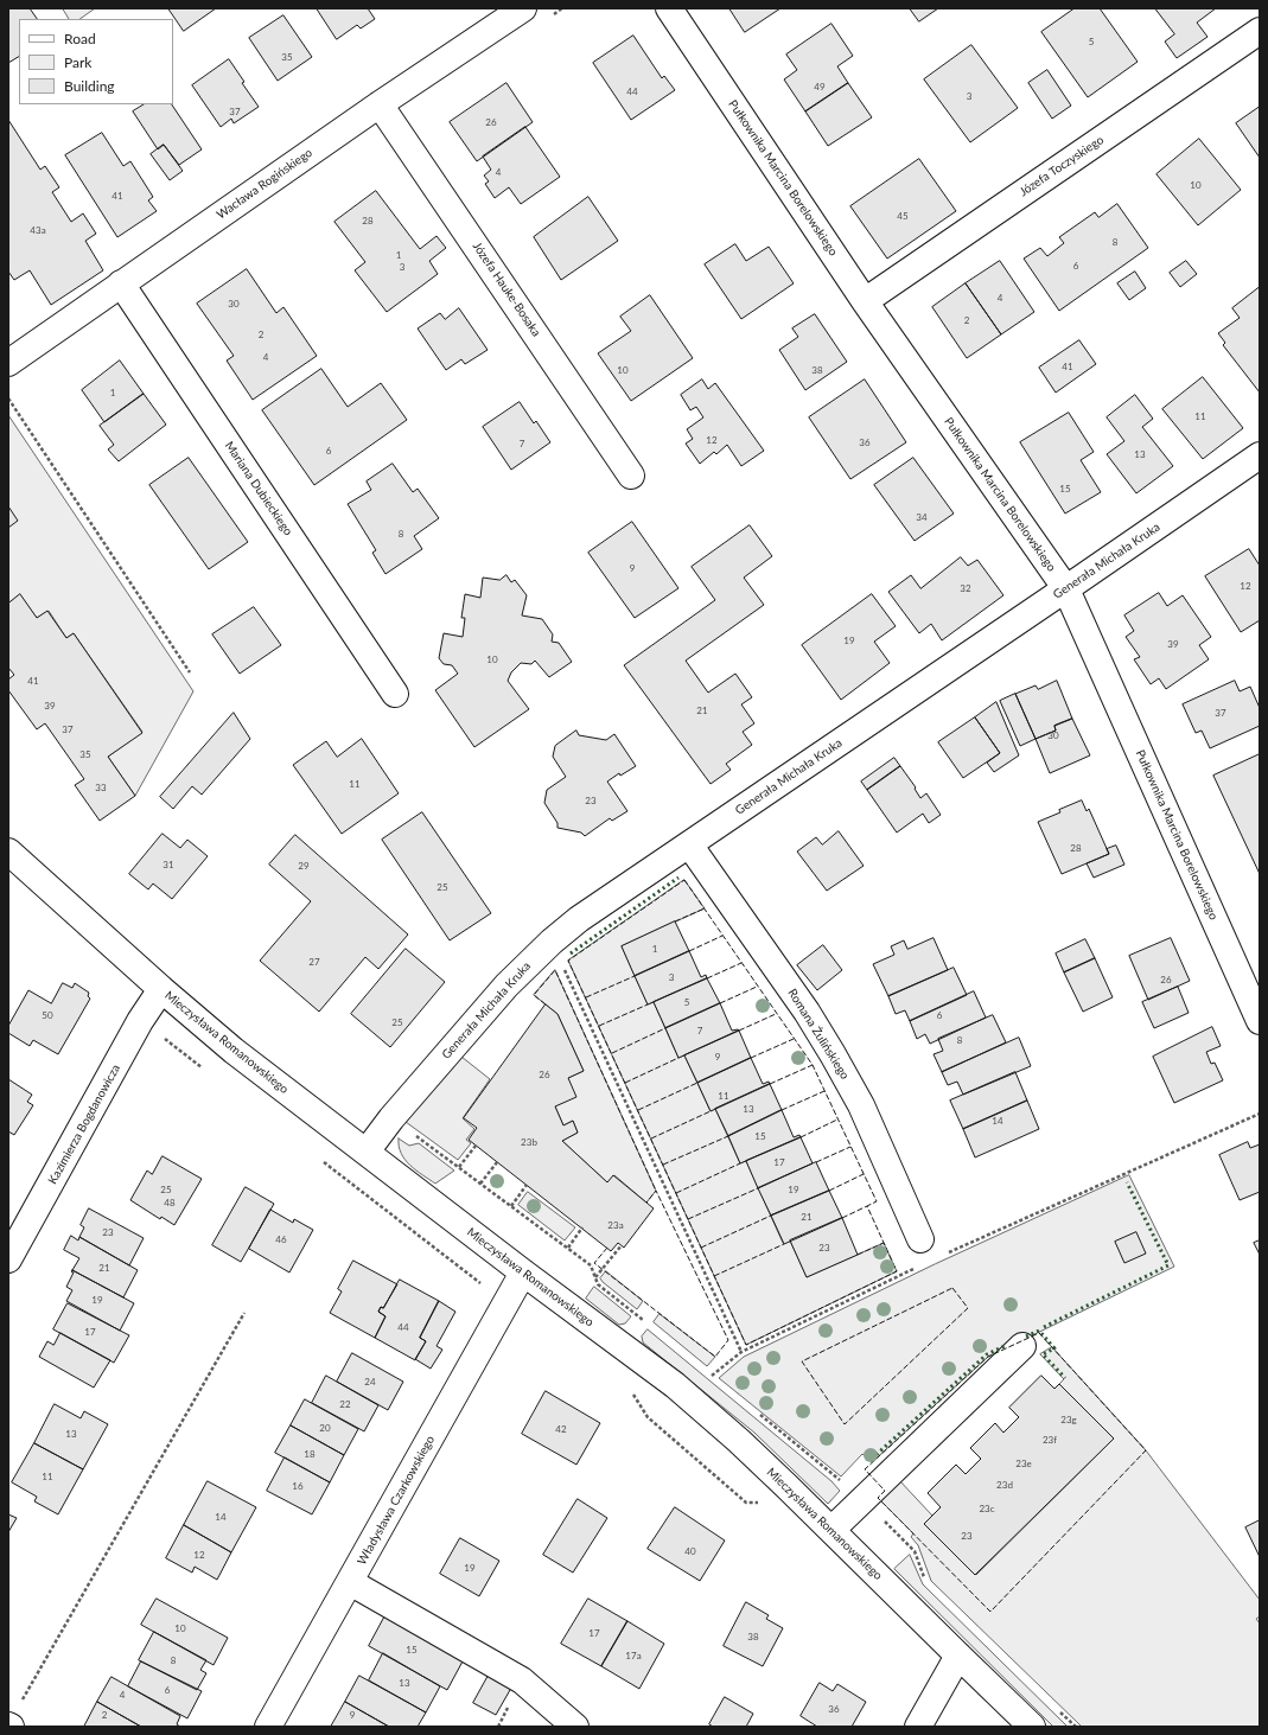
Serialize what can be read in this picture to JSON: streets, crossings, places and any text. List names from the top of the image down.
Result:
{
  "streets": {
    "street": [
      "Józefa Toczyskiego",
      "Pułkownika Marcina Borelowskiego",
      "Wacława Rogińskiego",
      "Józefa Hauke-Bosaka",
      "Mariana Dubieckiego",
      "Generała Michała Kruka",
      "Romana Żulińskiego",
      "Mieczysława Romanowskiego",
      "Kazimierza Bogdanowicza",
      "Władysława Czarkowskiego"
    ]
  },
  "crossings": [
    ["Józefa Toczyskiego", "Pułkownika Marcina Borelowskiego"],
    ["Pułkownika Marcina Borelowskiego", "Generała Michała Kruka"],
    ["Wacława Rogińskiego", "Józefa Hauke-Bosaka"],
    ["Wacława Rogińskiego", "Mariana Dubieckiego"],
    ["Generała Michała Kruka", "Romana Żulińskiego"],
    ["Generała Michała Kruka", "Mieczysława Romanowskiego"],
    ["Mieczysława Romanowskiego", "Kazimierza Bogdanowicza"],
    ["Mieczysława Romanowskiego", "Władysława Czarkowskiego"]
  ],
  "house_numbers": [
    "5",
    "35",
    "49",
    "44",
    "3",
    "37",
    "26",
    "4",
    "10",
    "41",
    "45",
    "28",
    "43a",
    "8",
    "1",
    "6",
    "3",
    "4",
    "30",
    "2",
    "2",
    "4",
    "41",
    "10",
    "38",
    "1",
    "11",
    "12",
    "36",
    "7",
    "6",
    "13",
    "15",
    "34",
    "8",
    "9",
    "12",
    "32",
    "19",
    "39",
    "10",
    "41",
    "39",
    "21",
    "37",
    "37",
    "30",
    "35",
    "11",
    "33",
    "23",
    "28",
    "31",
    "29",
    "25",
    "1",
    "27",
    "3",
    "26",
    "5",
    "50",
    "6",
    "25",
    "7",
    "8",
    "9",
    "26",
    "11",
    "13",
    "14",
    "15",
    "23b",
    "17",
    "25",
    "19",
    "48",
    "21",
    "23a",
    "23",
    "46",
    "23",
    "21",
    "19",
    "44",
    "17",
    "24",
    "22",
    "23g",
    "20",
    "42",
    "13",
    "23f",
    "18",
    "23e",
    "11",
    "23d",
    "16",
    "23c",
    "14",
    "23",
    "40",
    "12",
    "19",
    "10",
    "17",
    "38",
    "15",
    "17a",
    "8",
    "13",
    "6",
    "4",
    "36",
    "2",
    "9"
  ],
  "legend": ["Road", "Park", "Building"]
}
